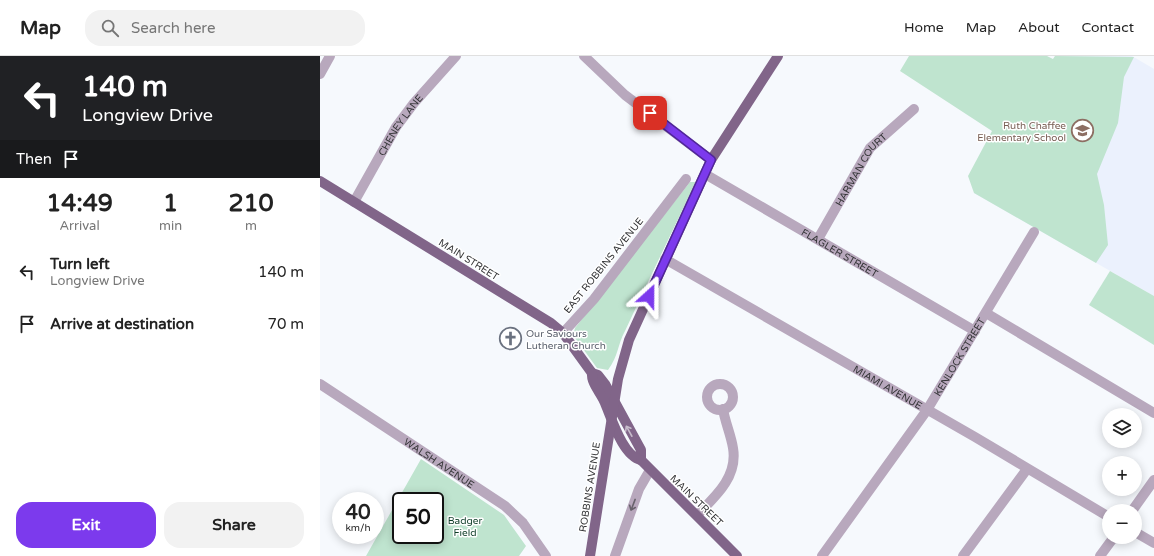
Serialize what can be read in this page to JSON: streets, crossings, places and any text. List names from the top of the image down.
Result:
{
  "streets": {
    "main road": ["MAIN STREET", "ROBBINS AVENUE"],
    "street": [
      "CHENEY LANE",
      "HARMAN COURT",
      "FLAGLER STREET",
      "EAST ROBBINS AVENUE",
      "KENLOCK STREET",
      "MIAMI AVENUE",
      "WALSH AVENUE"
    ]
  },
  "crossings": [
    ["CHENEY LANE", "MAIN STREET"],
    ["HARMAN COURT", "FLAGLER STREET"],
    ["FLAGLER STREET", "KENLOCK STREET"],
    ["MAIN STREET", "EAST ROBBINS AVENUE"],
    ["MAIN STREET", "ROBBINS AVENUE"],
    ["KENLOCK STREET", "MIAMI AVENUE"]
  ],
  "parks": ["Badger Field"],
  "places": {
    "school or university": ["Ruth Chaffee Elementary School"],
    "church": ["Our Saviours Lutheran Church"]
  },
  "page": {
    "header": "Map",
    "search": "Search here",
    "nav": [
      "Home",
      "Map",
      "About",
      "Contact"
    ],
    "turn": ["140 m", "Longview Drive"],
    "then": "Then",
    "eta": [
      "14:49",
      "Arrival",
      "1",
      "min",
      "210",
      "m"
    ],
    "list": [
      {
        "name": "Turn left",
        "note": "Longview Drive",
        "value": "140 m"
      },
      {
        "name": "Arrive at destination",
        "value": "70 m"
      }
    ],
    "map_buttons": ["+", "−"],
    "speed": "40 km/h",
    "limit": "50",
    "buttons": ["Exit", "Share"]
  }
}
